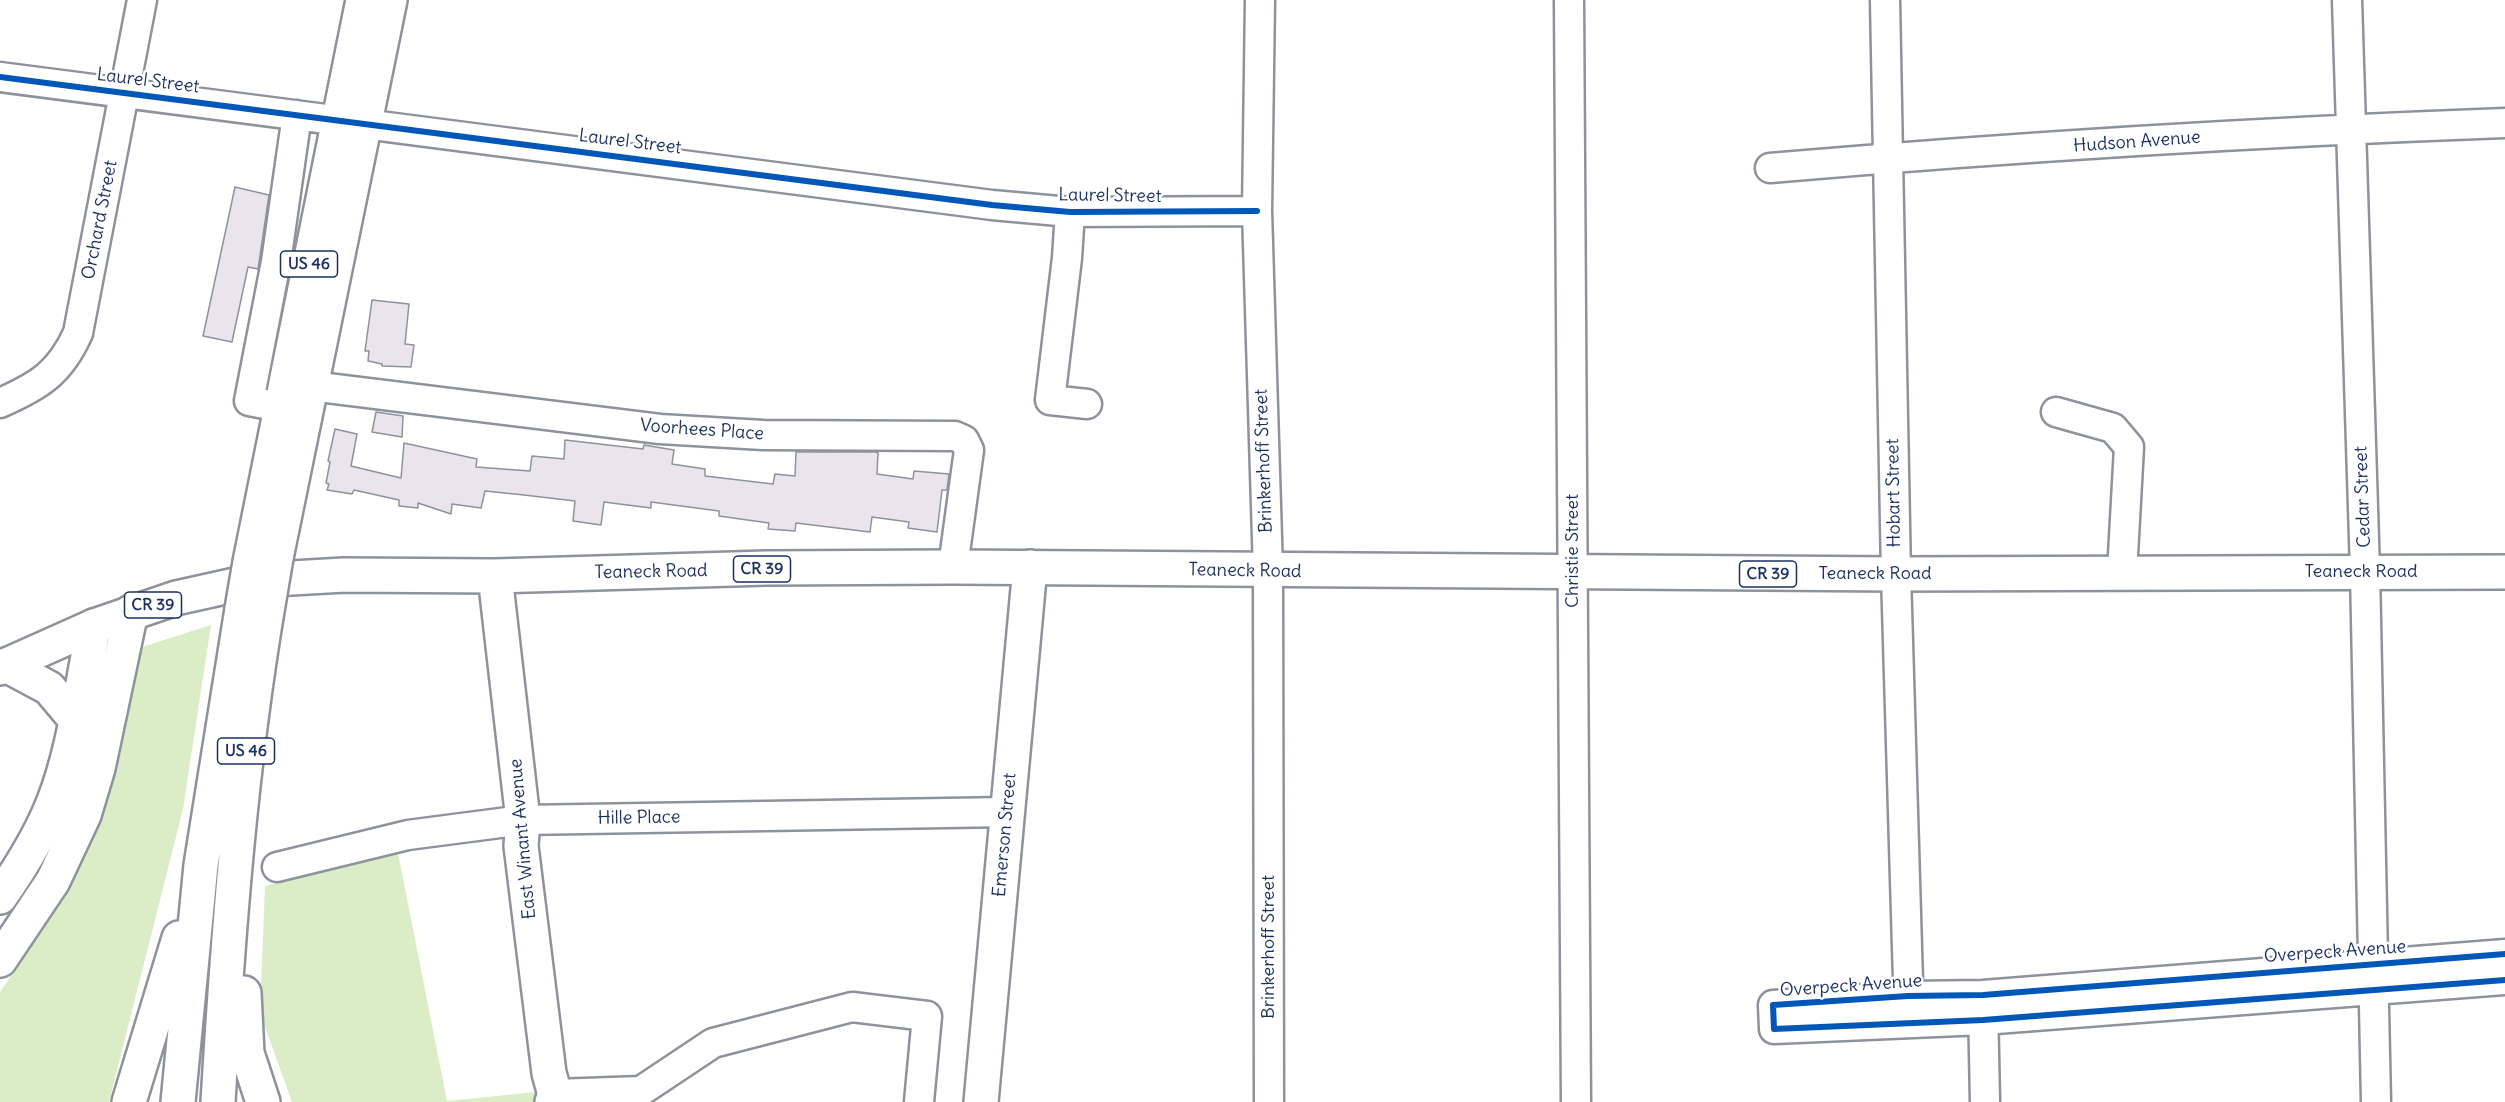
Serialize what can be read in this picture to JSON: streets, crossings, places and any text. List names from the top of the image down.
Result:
{
  "streets": {
    "main road": [
      "US 46",
      "CR 39",
      "Teaneck Road",
      "Emerson Street",
      "East Winant Avenue"
    ],
    "street": [
      "Laurel Street",
      "Hudson Avenue",
      "Orchard Street",
      "Voorhees Place",
      "Brinkerhoff Street",
      "Hobart Street",
      "Cedar Street",
      "Christie Street",
      "Hille Place",
      "Overpeck Avenue"
    ]
  },
  "crossings": [
    ["Laurel Street", "Orchard Street"],
    ["Laurel Street", "US 46"],
    ["Laurel Street", "Brinkerhoff Street"],
    ["Hudson Avenue", "Hobart Street"],
    ["Hudson Avenue", "Cedar Street"],
    ["US 46", "Voorhees Place"],
    ["Voorhees Place", "Teaneck Road"],
    ["Brinkerhoff Street", "Teaneck Road"],
    ["Hobart Street", "Teaneck Road"],
    ["Hobart Street", "Overpeck Avenue"],
    ["Cedar Street", "Teaneck Road"],
    ["Cedar Street", "Overpeck Avenue"],
    ["Christie Street", "Teaneck Road"],
    ["Teaneck Road", "Emerson Street"],
    ["Teaneck Road", "East Winant Avenue"],
    ["Hille Place", "Emerson Street"],
    ["Hille Place", "East Winant Avenue"]
  ]
}
